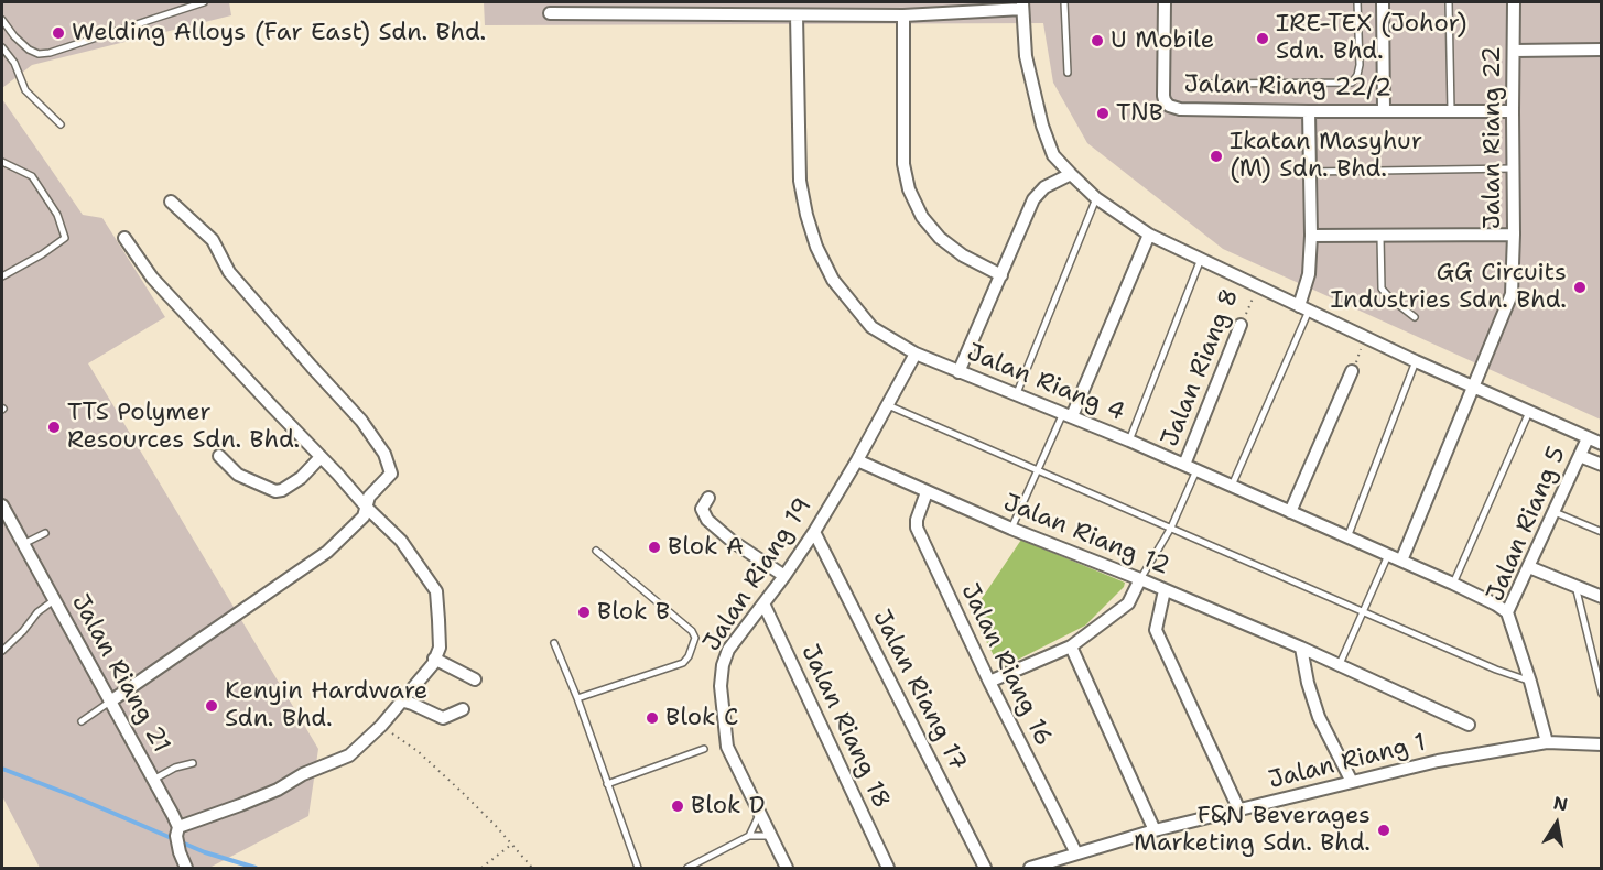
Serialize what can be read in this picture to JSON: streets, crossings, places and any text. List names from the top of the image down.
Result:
{
  "streets": {
    "street": [
      "Jalan Riang 22/2",
      "Jalan Riang 22",
      "Jalan Riang 8",
      "Jalan Riang 4",
      "Jalan Riang 5",
      "Jalan Riang 12",
      "Jalan Riang 19",
      "Jalan Riang 16",
      "Jalan Riang 21",
      "Jalan Riang 17",
      "Jalan Riang 18",
      "Jalan Riang 1"
    ]
  },
  "crossings": [
    ["Jalan Riang 22/2", "Jalan Riang 22"],
    ["Jalan Riang 22", "Jalan Riang 4"],
    ["Jalan Riang 8", "Jalan Riang 4"],
    ["Jalan Riang 4", "Jalan Riang 5"],
    ["Jalan Riang 4", "Jalan Riang 19"],
    ["Jalan Riang 5", "Jalan Riang 1"],
    ["Jalan Riang 12", "Jalan Riang 19"],
    ["Jalan Riang 12", "Jalan Riang 16"],
    ["Jalan Riang 19", "Jalan Riang 17"],
    ["Jalan Riang 19", "Jalan Riang 18"],
    ["Jalan Riang 16", "Jalan Riang 1"]
  ],
  "places": [
    "Welding Alloys (Far East) Sdn. Bhd.",
    "IRE-TEX (Johor) Sdn. Bhd.",
    "U Mobile",
    "TNB",
    "Ikatan Masyhur (M) Sdn. Bhd.",
    "GG Circuits Industries Sdn. Bhd.",
    "TTS Polymer Resources Sdn. Bhd.",
    "Blok A",
    "Blok B",
    "Kenyin Hardware Sdn. Bhd.",
    "Blok C",
    "Blok D",
    "F&N Beverages Marketing Sdn. Bhd."
  ],
  "north": "top"
}
